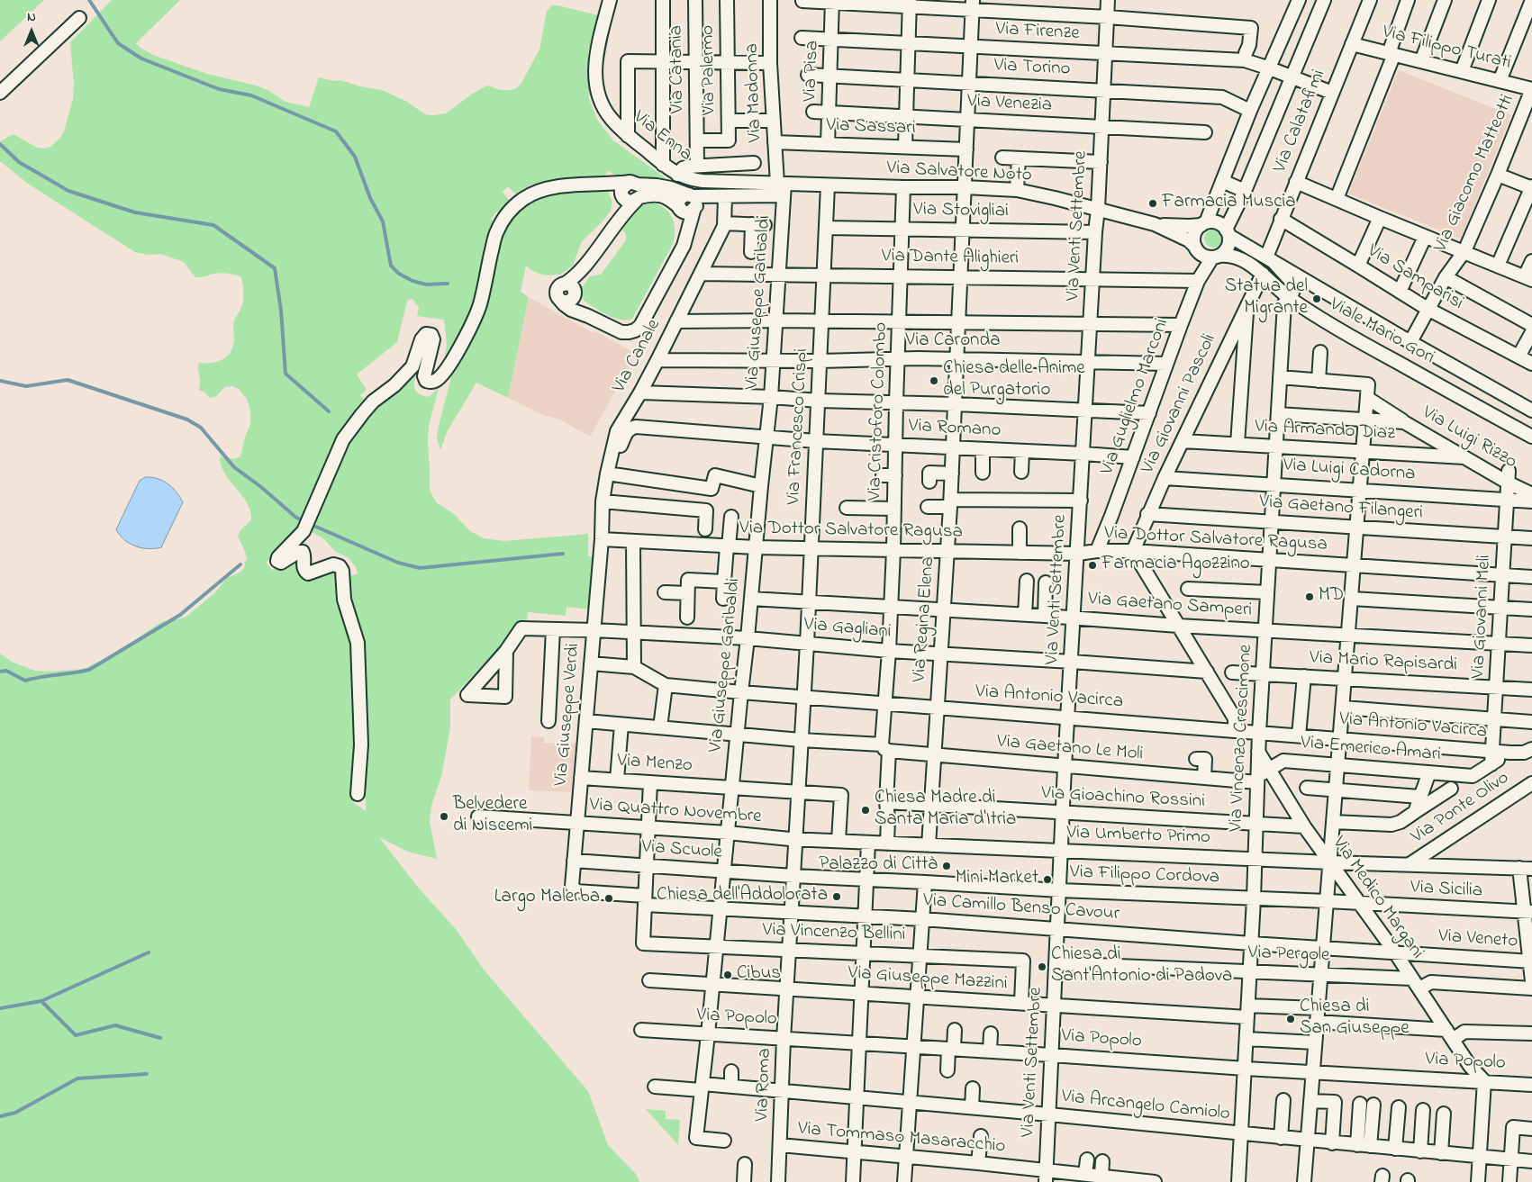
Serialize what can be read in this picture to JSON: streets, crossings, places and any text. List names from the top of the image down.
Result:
{
  "streets": {
    "street": [
      "Via Firenze",
      "Via Filippo Turati",
      "Via Torino",
      "Via Catania",
      "Via Palermo",
      "Via Pisa",
      "Via Madonna",
      "Via Venezia",
      "Via Calatafimi",
      "Via Sassari",
      "Via Enna",
      "Via Salvatore Noto",
      "Via Giacomo Matteotti",
      "Via Stovigliai",
      "Via Venti Settembre",
      "Via Dante Alighieri",
      "Via Samparisi",
      "Via Giuseppe Garibaldi",
      "Viale Mario Gori",
      "Via Caronda",
      "Via Canale",
      "Via Guglielmo Marconi",
      "Via Giovanni Pascoli",
      "Via Cristoforo Colombo",
      "Via Francesco Crispi",
      "Via Romano",
      "Via Armando Diaz",
      "Via Luigi Rizzo",
      "Via Luigi Cadorna",
      "Via Gaetano Filangeri",
      "Via Dottor Salvatore Ragusa",
      "Via Gaetano Samperi",
      "Via Giovanni Meli",
      "Via Regina Elena",
      "Via Gagliani",
      "Via Mario Rapisardi",
      "Via Antonio Vacirca",
      "Via Giuseppe Verdi",
      "Via Vincenzo Crescimone",
      "Via Gaetano Le Moli",
      "Via Emerico Amari",
      "Via Menzo",
      "Via Gioachino Rossini",
      "Via Ponte Olivo",
      "Via Quattro Novembre",
      "Via Umberto Primo",
      "Via Scuole",
      "Via Filippo Cordova",
      "Via Sicilia",
      "Via Medico Margani",
      "Via Camillo Benso Cavour",
      "Via Vincenzo Bellini",
      "Via Veneto",
      "Via Pergole",
      "Via Giuseppe Mazzini",
      "Via Popolo",
      "Via Roma",
      "Via Arcangelo Camiolo",
      "Via Tommaso Masaracchio"
    ]
  },
  "crossings": [
    ["Via Firenze", "Via Pisa"],
    ["Via Firenze", "Via Calatafimi"],
    ["Via Firenze", "Via Venti Settembre"],
    ["Via Firenze", "Via Regina Elena"],
    ["Via Filippo Turati", "Via Calatafimi"],
    ["Via Filippo Turati", "Via Giacomo Matteotti"],
    ["Via Torino", "Via Pisa"],
    ["Via Torino", "Via Venti Settembre"],
    ["Via Torino", "Via Regina Elena"],
    ["Via Catania", "Via Palermo"],
    ["Via Pisa", "Via Venezia"],
    ["Via Pisa", "Via Sassari"],
    ["Via Madonna", "Via Sassari"],
    ["Via Madonna", "Via Enna"],
    ["Via Madonna", "Via Salvatore Noto"],
    ["Via Madonna", "Via Giuseppe Garibaldi"],
    ["Via Venezia", "Via Venti Settembre"],
    ["Via Venezia", "Via Regina Elena"],
    ["Via Calatafimi", "Via Samparisi"],
    ["Via Calatafimi", "Viale Mario Gori"],
    ["Via Calatafimi", "Via Vincenzo Crescimone"],
    ["Via Sassari", "Via Regina Elena"],
    ["Via Enna", "Via Salvatore Noto"],
    ["Via Enna", "Via Giuseppe Garibaldi"],
    ["Via Salvatore Noto", "Via Venti Settembre"],
    ["Via Salvatore Noto", "Via Giuseppe Garibaldi"],
    ["Via Salvatore Noto", "Via Cristoforo Colombo"],
    ["Via Salvatore Noto", "Via Francesco Crispi"],
    ["Via Salvatore Noto", "Via Regina Elena"],
    ["Via Giacomo Matteotti", "Via Samparisi"],
    ["Via Giacomo Matteotti", "Viale Mario Gori"],
    ["Via Stovigliai", "Via Venti Settembre"],
    ["Via Stovigliai", "Via Cristoforo Colombo"],
    ["Via Stovigliai", "Via Francesco Crispi"],
    ["Via Stovigliai", "Via Regina Elena"],
    ["Via Venti Settembre", "Via Dante Alighieri"],
    ["Via Venti Settembre", "Via Caronda"],
    ["Via Venti Settembre", "Via Romano"],
    ["Via Venti Settembre", "Via Dottor Salvatore Ragusa"],
    ["Via Venti Settembre", "Via Gaetano Samperi"],
    ["Via Venti Settembre", "Via Gagliani"],
    ["Via Venti Settembre", "Via Antonio Vacirca"],
    ["Via Venti Settembre", "Via Gaetano Le Moli"],
    ["Via Venti Settembre", "Via Gioachino Rossini"],
    ["Via Venti Settembre", "Via Umberto Primo"],
    ["Via Venti Settembre", "Via Filippo Cordova"],
    ["Via Venti Settembre", "Via Camillo Benso Cavour"],
    ["Via Venti Settembre", "Via Pergole"],
    ["Via Venti Settembre", "Via Giuseppe Mazzini"],
    ["Via Venti Settembre", "Via Popolo"],
    ["Via Venti Settembre", "Via Arcangelo Camiolo"],
    ["Via Venti Settembre", "Via Tommaso Masaracchio"],
    ["Via Dante Alighieri", "Via Giuseppe Garibaldi"],
    ["Via Dante Alighieri", "Via Canale"],
    ["Via Dante Alighieri", "Via Guglielmo Marconi"],
    ["Via Dante Alighieri", "Via Cristoforo Colombo"],
    ["Via Dante Alighieri", "Via Francesco Crispi"],
    ["Via Dante Alighieri", "Via Regina Elena"],
    ["Via Giuseppe Garibaldi", "Via Caronda"],
    ["Via Giuseppe Garibaldi", "Via Romano"],
    ["Via Giuseppe Garibaldi", "Via Dottor Salvatore Ragusa"],
    ["Via Giuseppe Garibaldi", "Via Gaetano Samperi"],
    ["Via Giuseppe Garibaldi", "Via Gagliani"],
    ["Via Giuseppe Garibaldi", "Via Antonio Vacirca"],
    ["Via Giuseppe Garibaldi", "Via Gaetano Le Moli"],
    ["Via Giuseppe Garibaldi", "Via Menzo"],
    ["Via Giuseppe Garibaldi", "Via Quattro Novembre"],
    ["Via Giuseppe Garibaldi", "Via Scuole"],
    ["Via Giuseppe Garibaldi", "Via Camillo Benso Cavour"],
    ["Via Giuseppe Garibaldi", "Via Vincenzo Bellini"],
    ["Via Giuseppe Garibaldi", "Via Giuseppe Mazzini"],
    ["Via Giuseppe Garibaldi", "Via Popolo"],
    ["Via Giuseppe Garibaldi", "Via Arcangelo Camiolo"],
    ["Viale Mario Gori", "Via Guglielmo Marconi"],
    ["Viale Mario Gori", "Via Giovanni Pascoli"],
    ["Viale Mario Gori", "Via Vincenzo Crescimone"],
    ["Via Caronda", "Via Canale"],
    ["Via Caronda", "Via Guglielmo Marconi"],
    ["Via Caronda", "Via Cristoforo Colombo"],
    ["Via Caronda", "Via Francesco Crispi"],
    ["Via Caronda", "Via Regina Elena"],
    ["Via Canale", "Via Romano"],
    ["Via Canale", "Via Dottor Salvatore Ragusa"],
    ["Via Canale", "Via Giuseppe Verdi"],
    ["Via Guglielmo Marconi", "Via Romano"],
    ["Via Guglielmo Marconi", "Via Dottor Salvatore Ragusa"],
    ["Via Giovanni Pascoli", "Via Armando Diaz"],
    ["Via Giovanni Pascoli", "Via Luigi Cadorna"],
    ["Via Giovanni Pascoli", "Via Gaetano Filangeri"],
    ["Via Giovanni Pascoli", "Via Dottor Salvatore Ragusa"],
    ["Via Cristoforo Colombo", "Via Romano"],
    ["Via Cristoforo Colombo", "Via Dottor Salvatore Ragusa"],
    ["Via Cristoforo Colombo", "Via Gaetano Samperi"],
    ["Via Cristoforo Colombo", "Via Gagliani"],
    ["Via Cristoforo Colombo", "Via Antonio Vacirca"],
    ["Via Cristoforo Colombo", "Via Gaetano Le Moli"],
    ["Via Cristoforo Colombo", "Via Gioachino Rossini"],
    ["Via Cristoforo Colombo", "Via Umberto Primo"],
    ["Via Francesco Crispi", "Via Romano"],
    ["Via Francesco Crispi", "Via Dottor Salvatore Ragusa"],
    ["Via Francesco Crispi", "Via Gaetano Samperi"],
    ["Via Francesco Crispi", "Via Gagliani"],
    ["Via Francesco Crispi", "Via Antonio Vacirca"],
    ["Via Francesco Crispi", "Via Gaetano Le Moli"],
    ["Via Francesco Crispi", "Via Menzo"],
    ["Via Francesco Crispi", "Via Quattro Novembre"],
    ["Via Francesco Crispi", "Via Scuole"],
    ["Via Francesco Crispi", "Via Roma"],
    ["Via Romano", "Via Regina Elena"],
    ["Via Armando Diaz", "Via Luigi Rizzo"],
    ["Via Armando Diaz", "Via Vincenzo Crescimone"],
    ["Via Luigi Rizzo", "Via Giovanni Meli"],
    ["Via Luigi Rizzo", "Via Vincenzo Crescimone"],
    ["Via Luigi Cadorna", "Via Giovanni Meli"],
    ["Via Luigi Cadorna", "Via Vincenzo Crescimone"],
    ["Via Gaetano Filangeri", "Via Giovanni Meli"],
    ["Via Gaetano Filangeri", "Via Vincenzo Crescimone"],
    ["Via Dottor Salvatore Ragusa", "Via Giovanni Meli"],
    ["Via Dottor Salvatore Ragusa", "Via Regina Elena"],
    ["Via Dottor Salvatore Ragusa", "Via Giuseppe Verdi"],
    ["Via Dottor Salvatore Ragusa", "Via Vincenzo Crescimone"],
    ["Via Gaetano Samperi", "Via Giovanni Meli"],
    ["Via Gaetano Samperi", "Via Regina Elena"],
    ["Via Gaetano Samperi", "Via Vincenzo Crescimone"],
    ["Via Giovanni Meli", "Via Mario Rapisardi"],
    ["Via Giovanni Meli", "Via Antonio Vacirca"],
    ["Via Giovanni Meli", "Via Emerico Amari"],
    ["Via Regina Elena", "Via Gagliani"],
    ["Via Regina Elena", "Via Antonio Vacirca"],
    ["Via Regina Elena", "Via Gaetano Le Moli"],
    ["Via Regina Elena", "Via Gioachino Rossini"],
    ["Via Regina Elena", "Via Umberto Primo"],
    ["Via Gagliani", "Via Giuseppe Verdi"],
    ["Via Mario Rapisardi", "Via Vincenzo Crescimone"],
    ["Via Antonio Vacirca", "Via Giuseppe Verdi"],
    ["Via Antonio Vacirca", "Via Vincenzo Crescimone"],
    ["Via Giuseppe Verdi", "Via Gaetano Le Moli"],
    ["Via Giuseppe Verdi", "Via Menzo"],
    ["Via Giuseppe Verdi", "Via Quattro Novembre"],
    ["Via Giuseppe Verdi", "Via Scuole"],
    ["Via Giuseppe Verdi", "Via Camillo Benso Cavour"],
    ["Via Vincenzo Crescimone", "Via Gaetano Le Moli"],
    ["Via Vincenzo Crescimone", "Via Emerico Amari"],
    ["Via Vincenzo Crescimone", "Via Gioachino Rossini"],
    ["Via Vincenzo Crescimone", "Via Umberto Primo"],
    ["Via Vincenzo Crescimone", "Via Filippo Cordova"],
    ["Via Vincenzo Crescimone", "Via Medico Margani"],
    ["Via Vincenzo Crescimone", "Via Camillo Benso Cavour"],
    ["Via Vincenzo Crescimone", "Via Pergole"],
    ["Via Vincenzo Crescimone", "Via Giuseppe Mazzini"],
    ["Via Vincenzo Crescimone", "Via Popolo"],
    ["Via Vincenzo Crescimone", "Via Arcangelo Camiolo"],
    ["Via Gaetano Le Moli", "Via Emerico Amari"],
    ["Via Emerico Amari", "Via Medico Margani"],
    ["Via Menzo", "Via Quattro Novembre"],
    ["Via Gioachino Rossini", "Via Medico Margani"],
    ["Via Ponte Olivo", "Via Umberto Primo"],
    ["Via Quattro Novembre", "Via Umberto Primo"],
    ["Via Umberto Primo", "Via Medico Margani"],
    ["Via Scuole", "Via Filippo Cordova"],
    ["Via Scuole", "Via Roma"],
    ["Via Filippo Cordova", "Via Sicilia"],
    ["Via Filippo Cordova", "Via Medico Margani"],
    ["Via Sicilia", "Via Medico Margani"],
    ["Via Medico Margani", "Via Camillo Benso Cavour"],
    ["Via Medico Margani", "Via Veneto"],
    ["Via Medico Margani", "Via Pergole"],
    ["Via Medico Margani", "Via Popolo"],
    ["Via Camillo Benso Cavour", "Via Vincenzo Bellini"],
    ["Via Camillo Benso Cavour", "Via Veneto"],
    ["Via Camillo Benso Cavour", "Via Roma"],
    ["Via Vincenzo Bellini", "Via Giuseppe Mazzini"],
    ["Via Vincenzo Bellini", "Via Roma"],
    ["Via Giuseppe Mazzini", "Via Roma"],
    ["Via Popolo", "Via Roma"],
    ["Via Roma", "Via Arcangelo Camiolo"],
    ["Via Roma", "Via Tommaso Masaracchio"]
  ],
  "places": [
    "Farmacia Muscia",
    "Statua del Migrante",
    "Chiesa delle Anime del Purgatorio",
    "Farmacia Agozzino",
    "MD",
    "Chiesa Madre di Santa Maria d'Itria",
    "Belvedere di Niscemi",
    "Palazzo di Città",
    "Mini Market",
    "Chiesa dell'Addolorata",
    "Largo Malerba",
    "Chiesa di Sant'Antonio di Padova",
    "Cibus",
    "Chiesa di San Giuseppe"
  ],
  "north": "top"
}
